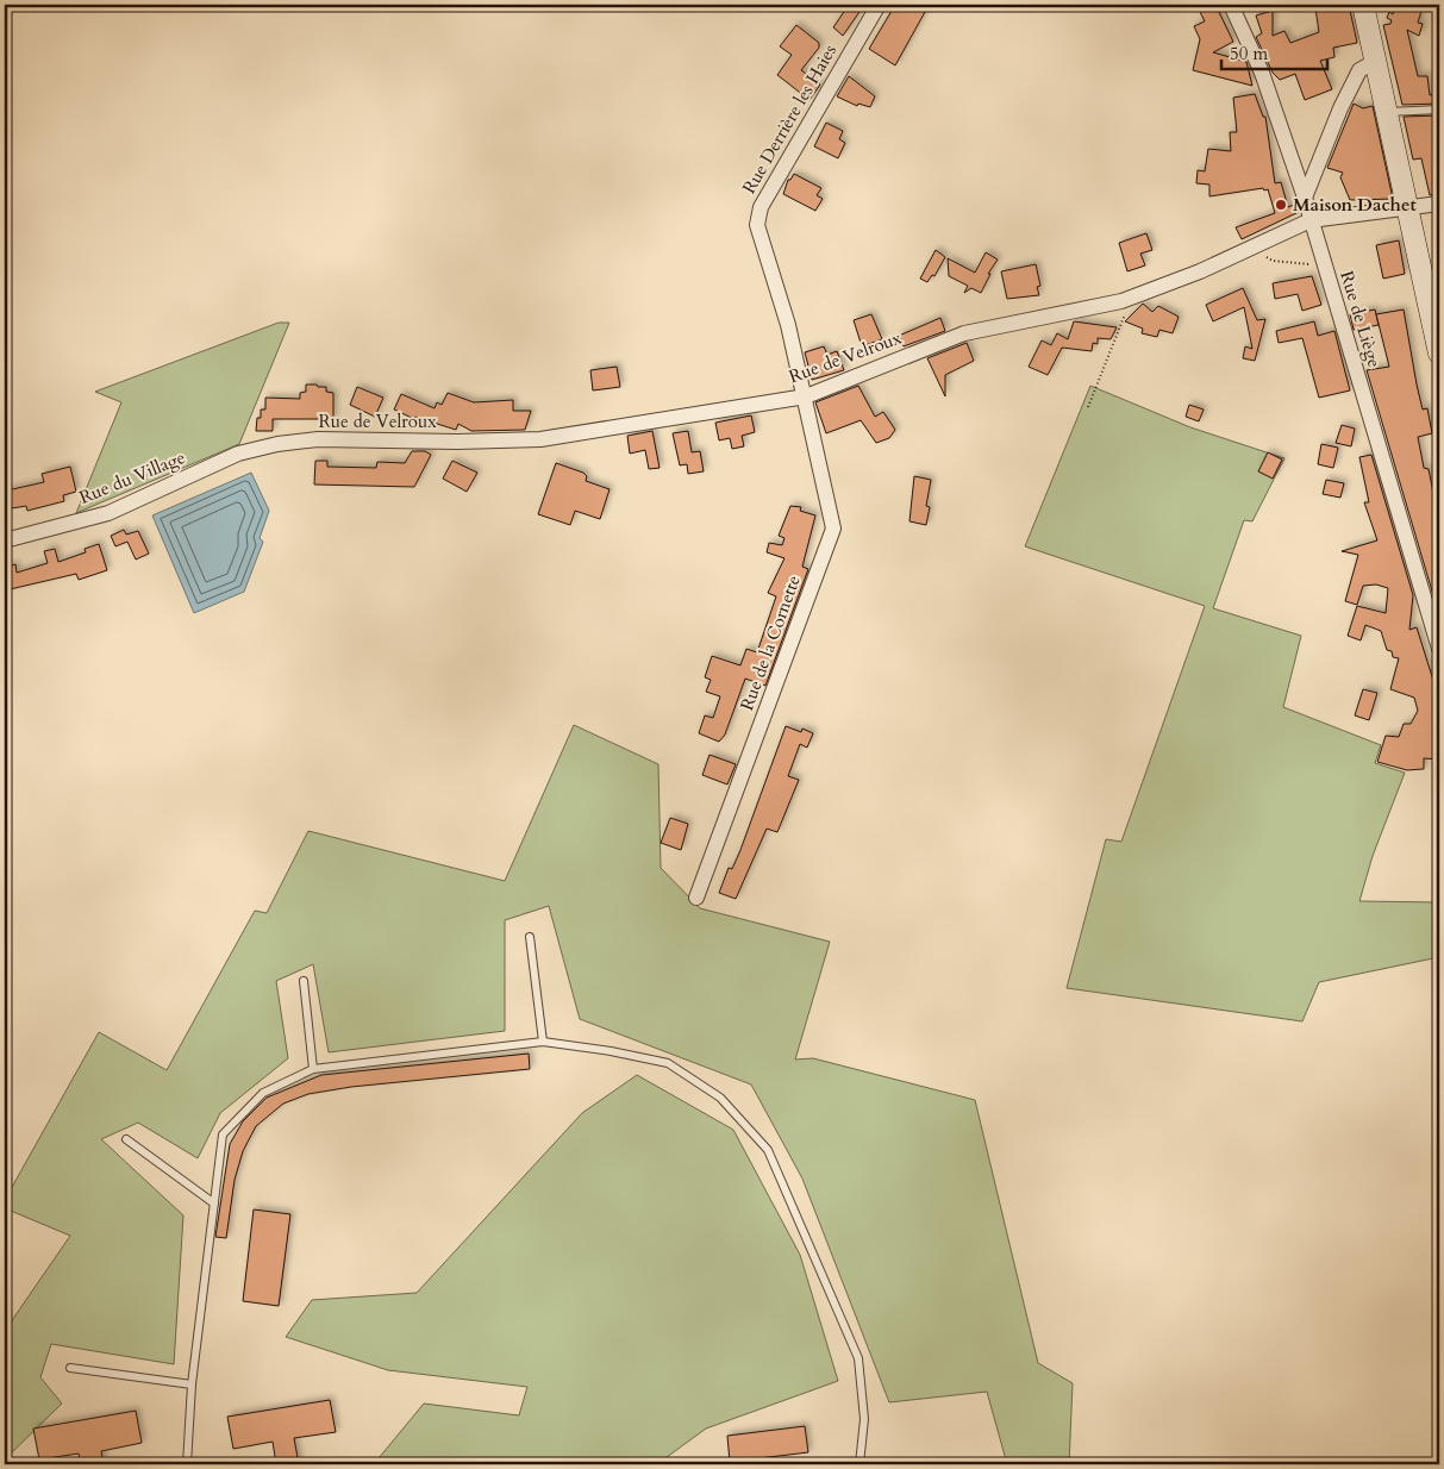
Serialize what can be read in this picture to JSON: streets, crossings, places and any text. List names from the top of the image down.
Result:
{
  "streets": {
    "street": [
      "Rue Derrière les Haies",
      "Rue de Liège",
      "Rue de Velroux",
      "Rue du Village",
      "Rue de la Cornette"
    ]
  },
  "crossings": [
    ["Rue Derrière les Haies", "Rue de Velroux"],
    ["Rue Derrière les Haies", "Rue de la Cornette"],
    ["Rue de Liège", "Rue de Velroux"],
    ["Rue de Velroux", "Rue du Village"],
    ["Rue de Velroux", "Rue de la Cornette"]
  ],
  "places": ["Maison Dachet"],
  "scale_bar": "50 m"
}
